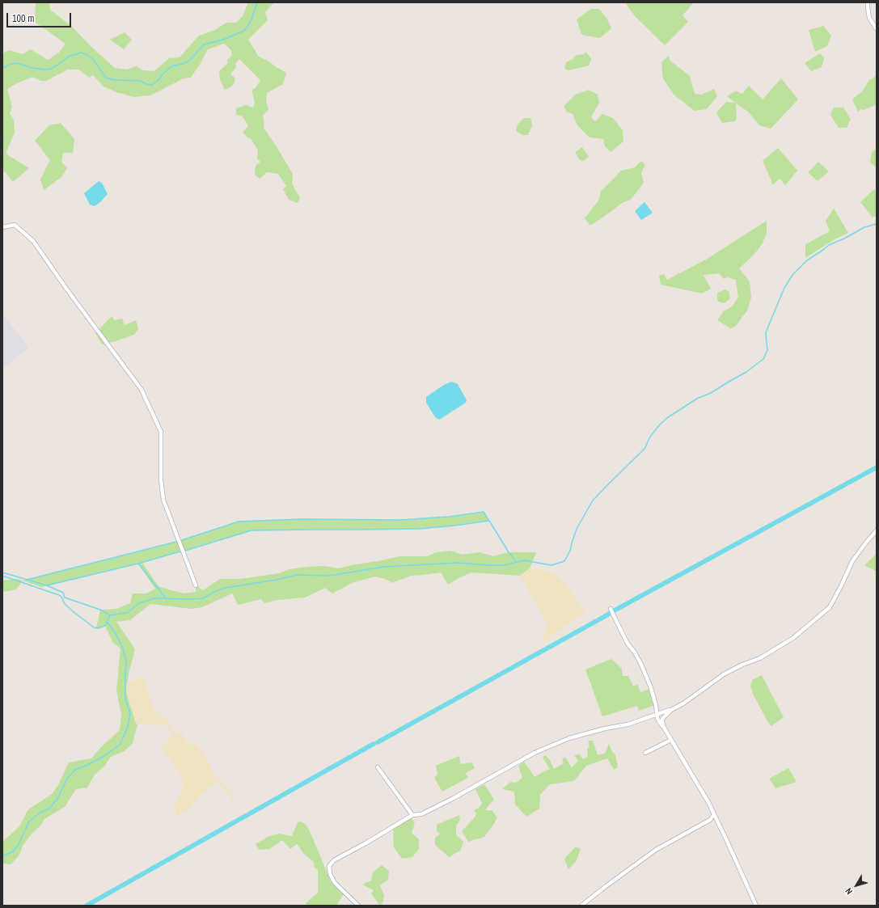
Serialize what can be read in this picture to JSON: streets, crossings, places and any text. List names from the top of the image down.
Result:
{
  "scale_bar": "100 m",
  "north": "bottom left"
}
